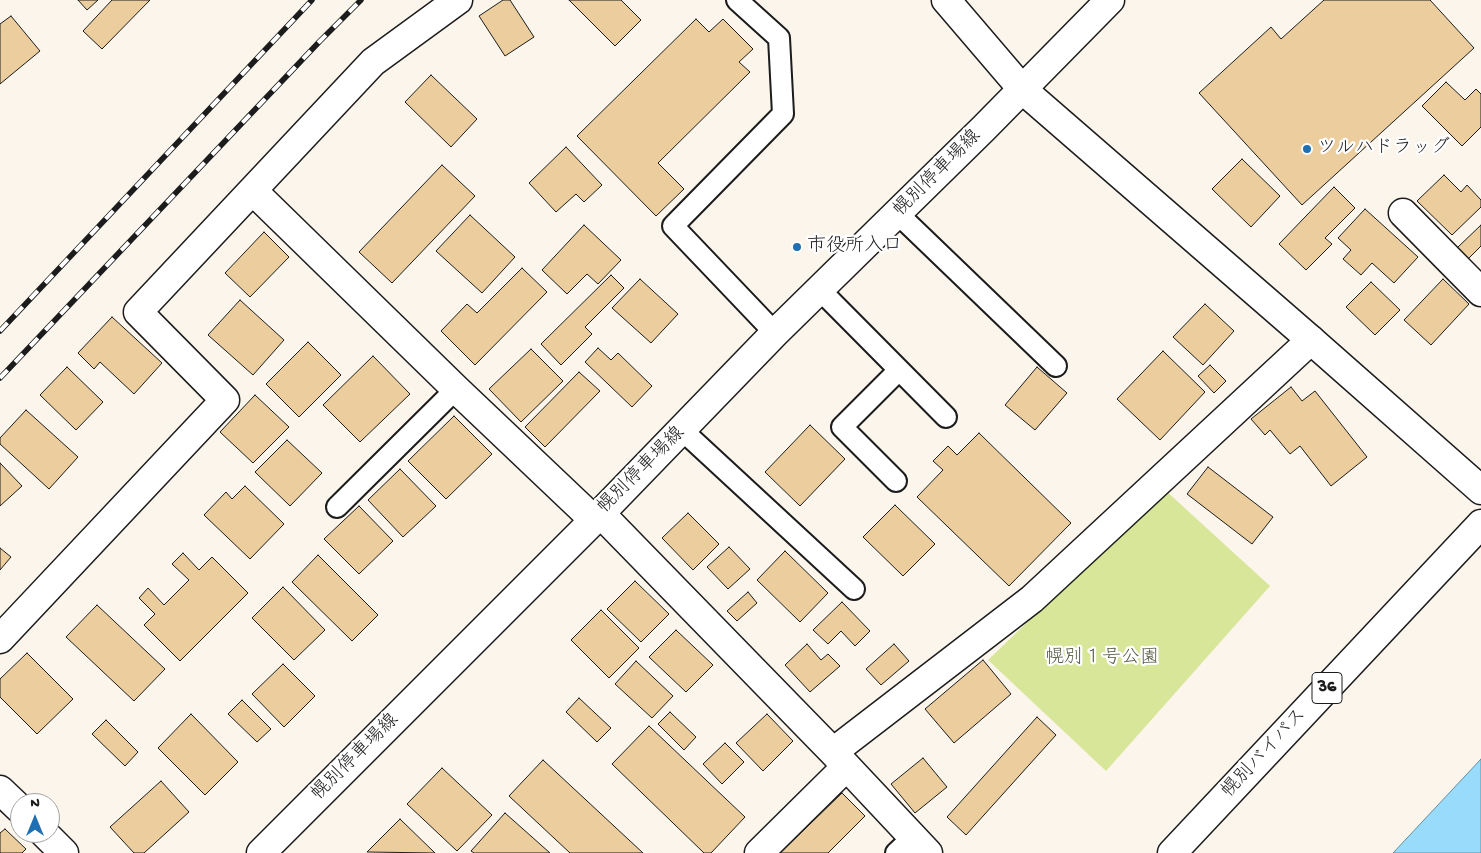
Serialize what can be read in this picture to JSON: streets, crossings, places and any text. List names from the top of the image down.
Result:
{
  "streets": {
    "main road": ["幌別停車場線", "36", "幌別バイパス"]
  },
  "parks": ["幌別１号公園"],
  "places": ["ツルハドラッグ", "市役所入口"],
  "north": "top"
}
